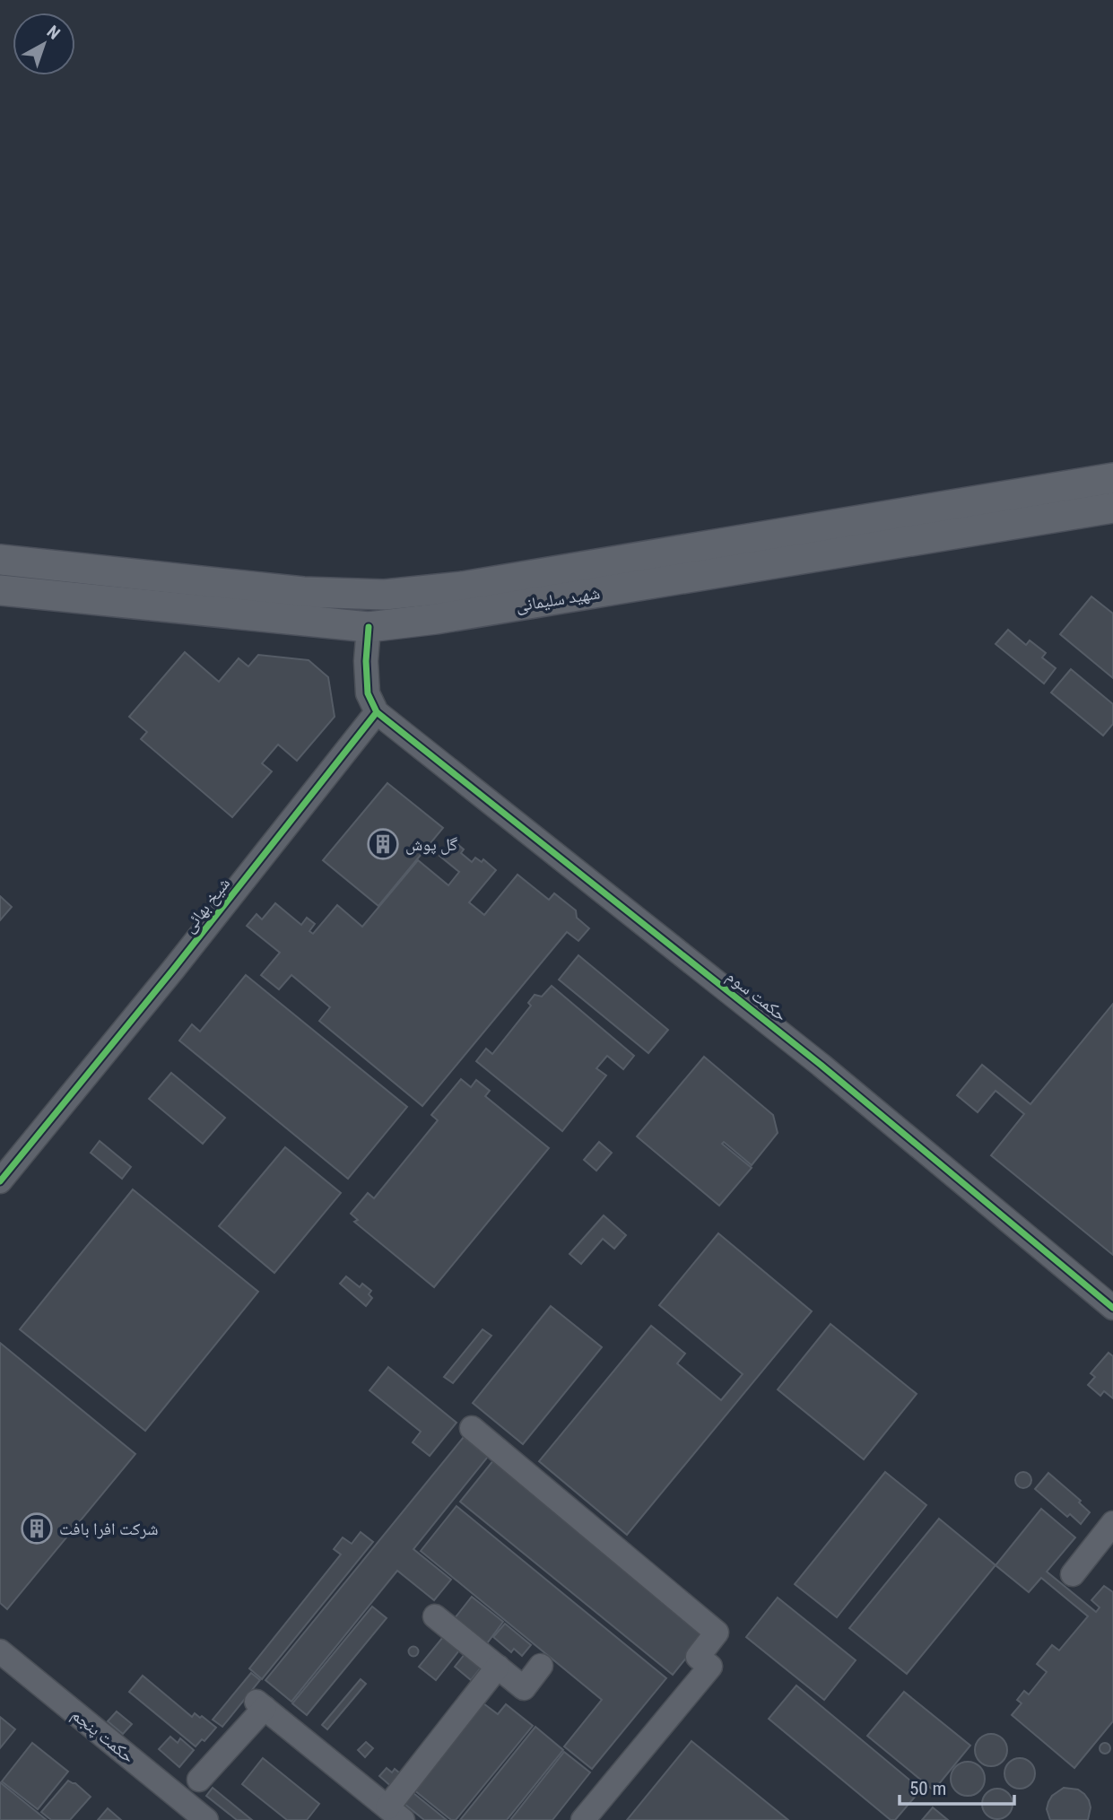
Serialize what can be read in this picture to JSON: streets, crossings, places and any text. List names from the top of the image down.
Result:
{
  "streets": {
    "main road": ["شهید سلیمانی"],
    "street": ["شیخ بهائی", "حکمت سوم", "حکمت پنجم"]
  },
  "crossings": [
    ["شیخ بهائی", "حکمت سوم"]
  ],
  "places": {
    "building": ["گل پوش", "شرکت افرا بافت"]
  },
  "scale_bar": "50 m",
  "north": "top right"
}
